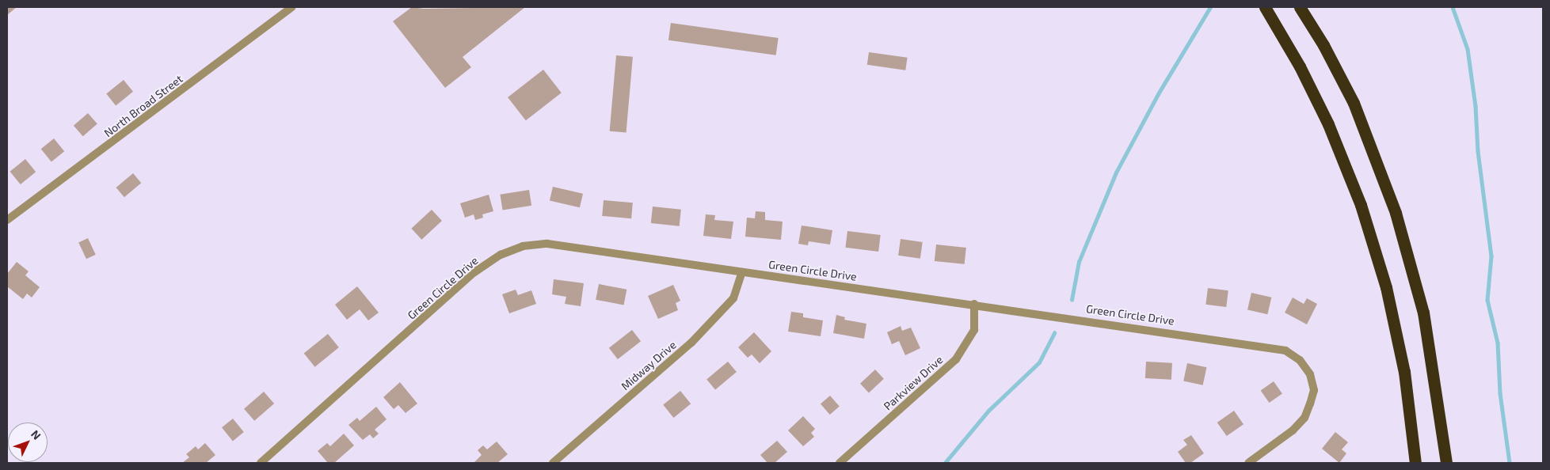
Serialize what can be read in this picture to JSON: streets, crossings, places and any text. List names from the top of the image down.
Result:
{
  "streets": {
    "street": [
      "North Broad Street",
      "Green Circle Drive",
      "Midway Drive",
      "Parkview Drive"
    ]
  },
  "crossings": [
    ["Green Circle Drive", "Midway Drive"],
    ["Green Circle Drive", "Parkview Drive"]
  ],
  "north": "top right"
}
